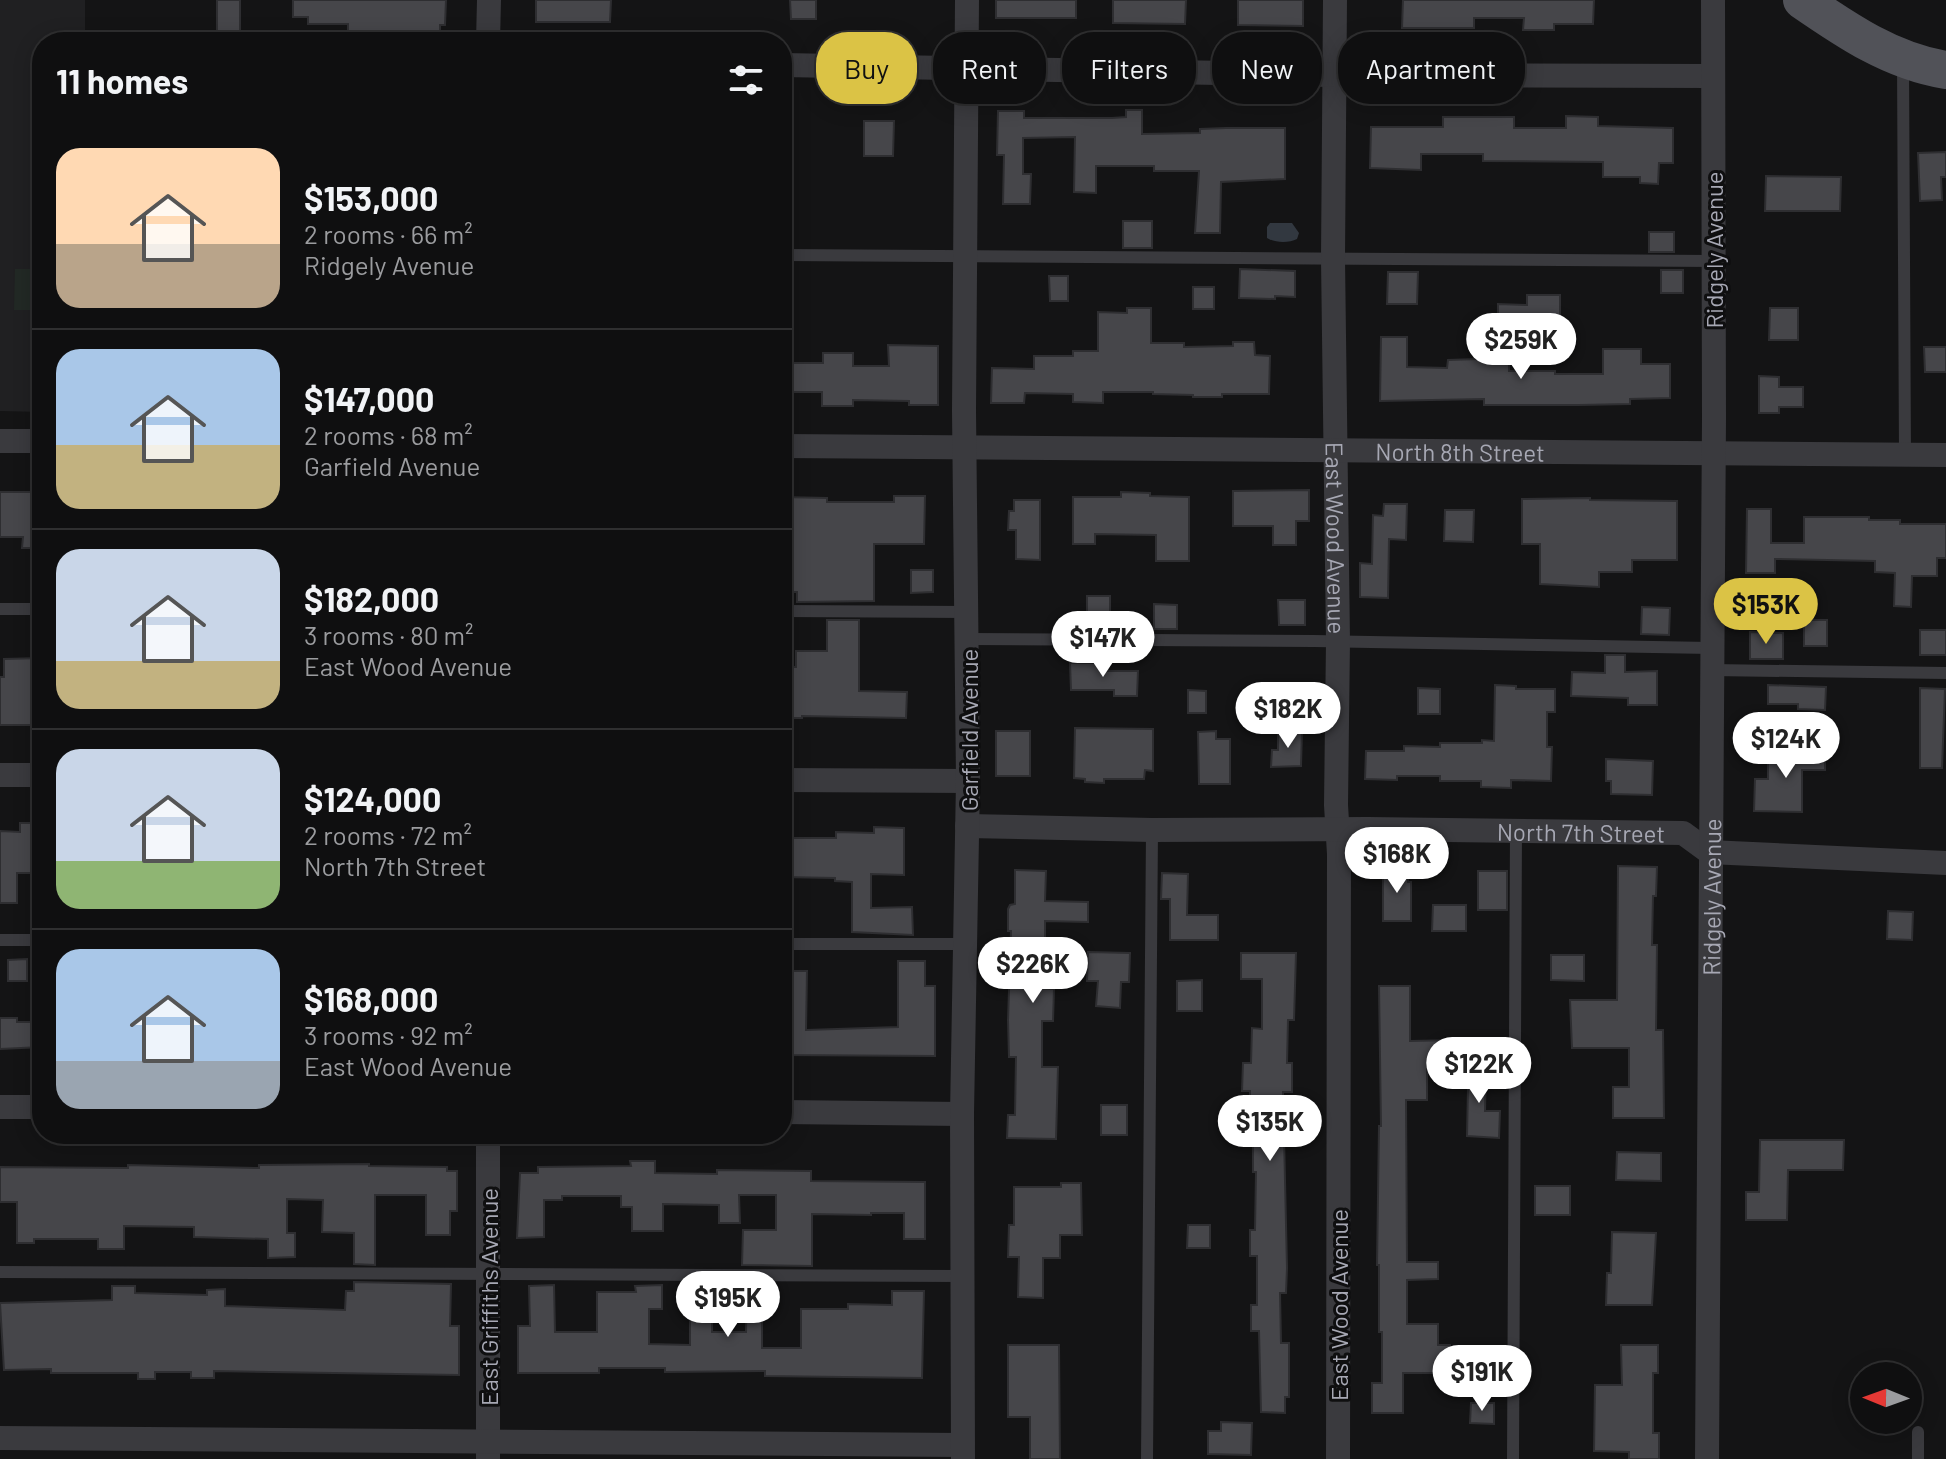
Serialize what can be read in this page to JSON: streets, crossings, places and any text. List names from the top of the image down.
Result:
{
  "streets": {
    "street": [
      "Ridgely Avenue",
      "North 8th Street",
      "East Wood Avenue",
      "Garfield Avenue",
      "North 7th Street",
      "East Griffiths Avenue"
    ]
  },
  "crossings": [
    ["Ridgely Avenue", "North 8th Street"],
    ["Ridgely Avenue", "North 7th Street"],
    ["North 8th Street", "East Wood Avenue"],
    ["North 8th Street", "Garfield Avenue"],
    ["East Wood Avenue", "North 7th Street"],
    ["Garfield Avenue", "North 7th Street"]
  ],
  "north": "left",
  "page": {
    "chip": [
      "Buy",
      "Rent",
      "Filters",
      "New",
      "Apartment"
    ],
    "heading": "11 homes",
    "list": [
      {
        "name": "$153,000",
        "note": "2 rooms · 66 m² · Ridgely Avenue"
      },
      {
        "name": "$147,000",
        "note": "2 rooms · 68 m² · Garfield Avenue"
      },
      {
        "name": "$182,000",
        "note": "3 rooms · 80 m² · East Wood Avenue"
      },
      {
        "name": "$124,000",
        "note": "2 rooms · 72 m² · North 7th Street"
      },
      {
        "name": "$168,000",
        "note": "3 rooms · 92 m² · East Wood Avenue"
      }
    ],
    "price": [
      "$259K",
      "$153K",
      "$147K",
      "$182K",
      "$124K",
      "$168K",
      "$226K",
      "$122K",
      "$135K",
      "$195K",
      "$191K"
    ]
  }
}
